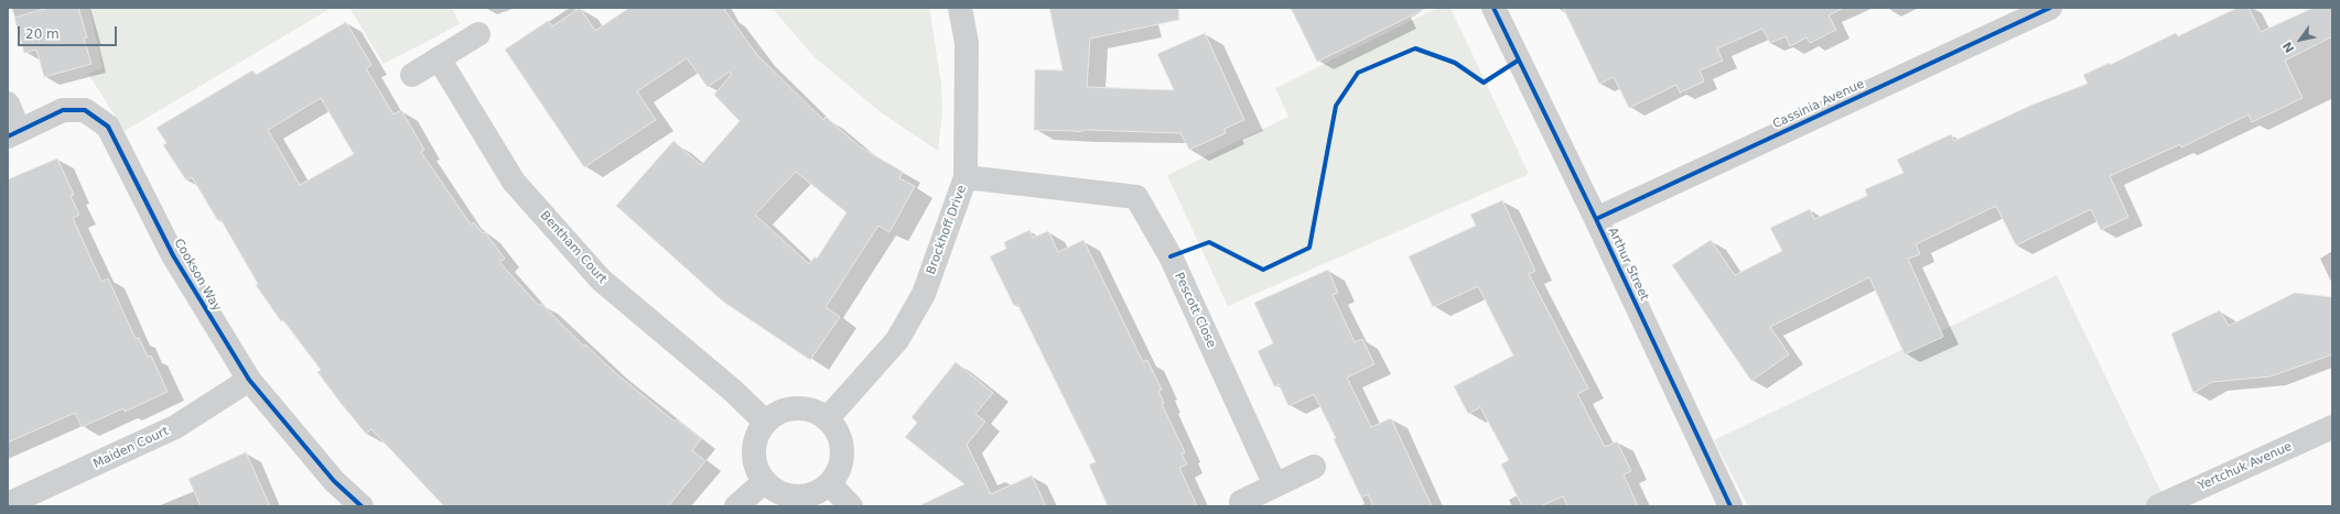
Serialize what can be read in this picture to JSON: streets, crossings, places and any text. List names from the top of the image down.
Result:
{
  "streets": {
    "street": [
      "Cassinia Avenue",
      "Brockhoff Drive",
      "Bentham Court",
      "Arthur Street",
      "Cookson Way",
      "Pescott Close",
      "Maiden Court",
      "Yertchuk Avenue"
    ]
  },
  "crossings": [
    ["Cassinia Avenue", "Arthur Street"],
    ["Brockhoff Drive", "Bentham Court"],
    ["Brockhoff Drive", "Pescott Close"],
    ["Cookson Way", "Maiden Court"]
  ],
  "scale_bar": "20 m",
  "north": "bottom left"
}
